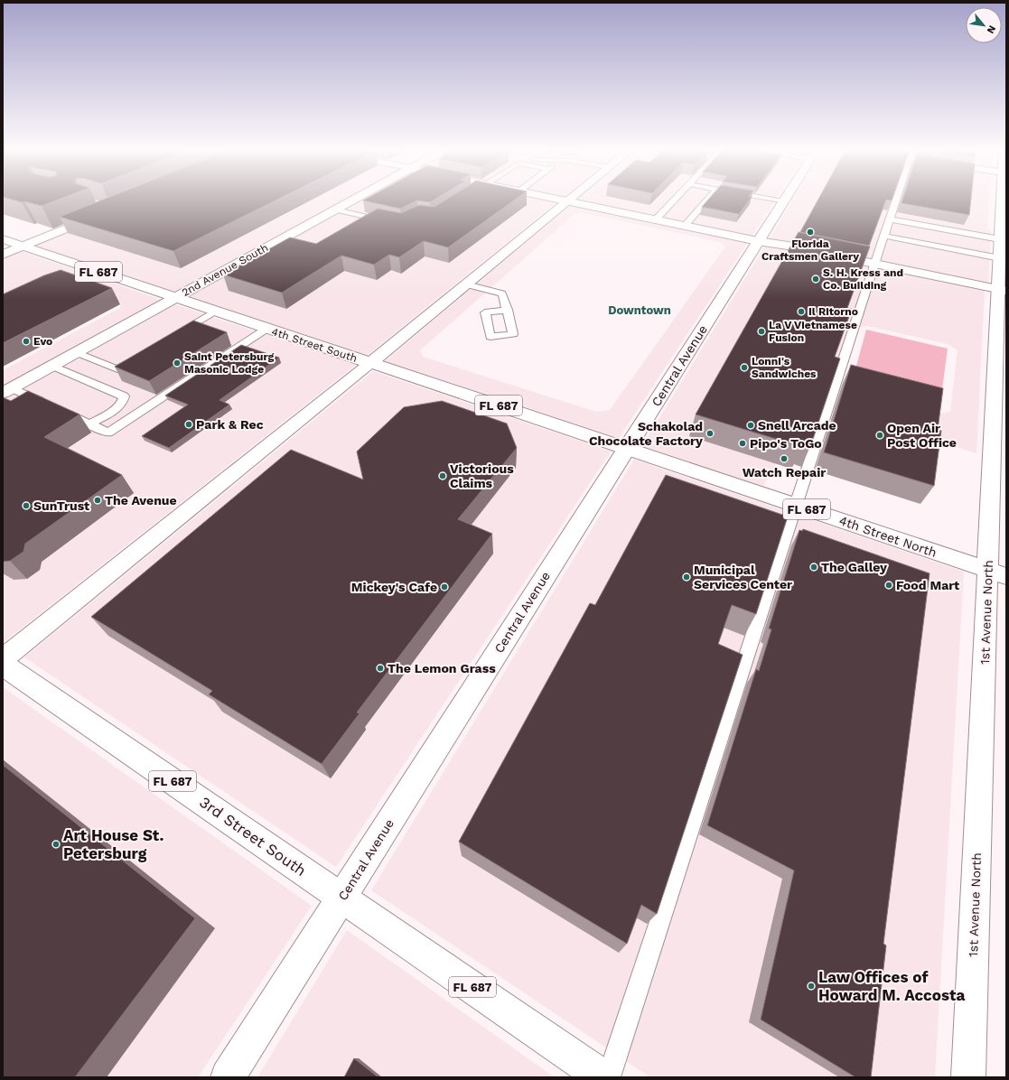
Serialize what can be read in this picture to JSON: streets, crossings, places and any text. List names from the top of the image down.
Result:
{
  "streets": {
    "main road": [
      "2nd Avenue South",
      "FL 687",
      "4th Street South",
      "Central Avenue",
      "4th Street North",
      "1st Avenue North",
      "3rd Street South"
    ]
  },
  "crossings": [
    ["2nd Avenue South", "4th Street South"],
    ["FL 687", "Central Avenue"],
    ["FL 687", "3rd Street South"],
    ["4th Street South", "Central Avenue"],
    ["4th Street South", "4th Street North"],
    ["Central Avenue", "4th Street North"],
    ["Central Avenue", "3rd Street South"],
    ["4th Street North", "1st Avenue North"]
  ],
  "districts": ["Downtown"],
  "places": [
    "Florida Craftsmen Gallery",
    "S. H. Kress and Co. Building",
    "Il Ritorno",
    "La V Vietnamese Fusion",
    "Evo",
    "Saint Petersburg Masonic Lodge",
    "Lonni's Sandwiches",
    "Park & Rec",
    "Snell Arcade",
    "Schakolad Chocolate Factory",
    "Open Air Post Office",
    "Pipo's ToGo",
    "Watch Repair",
    "Victorious Claims",
    "The Avenue",
    "SunTrust",
    "The Galley",
    "Municipal Services Center",
    "Food Mart",
    "Mickey's Cafe",
    "The Lemon Grass",
    "Art House St. Petersburg",
    "Law Offices of Howard M. Accosta"
  ],
  "north": "bottom right"
}
